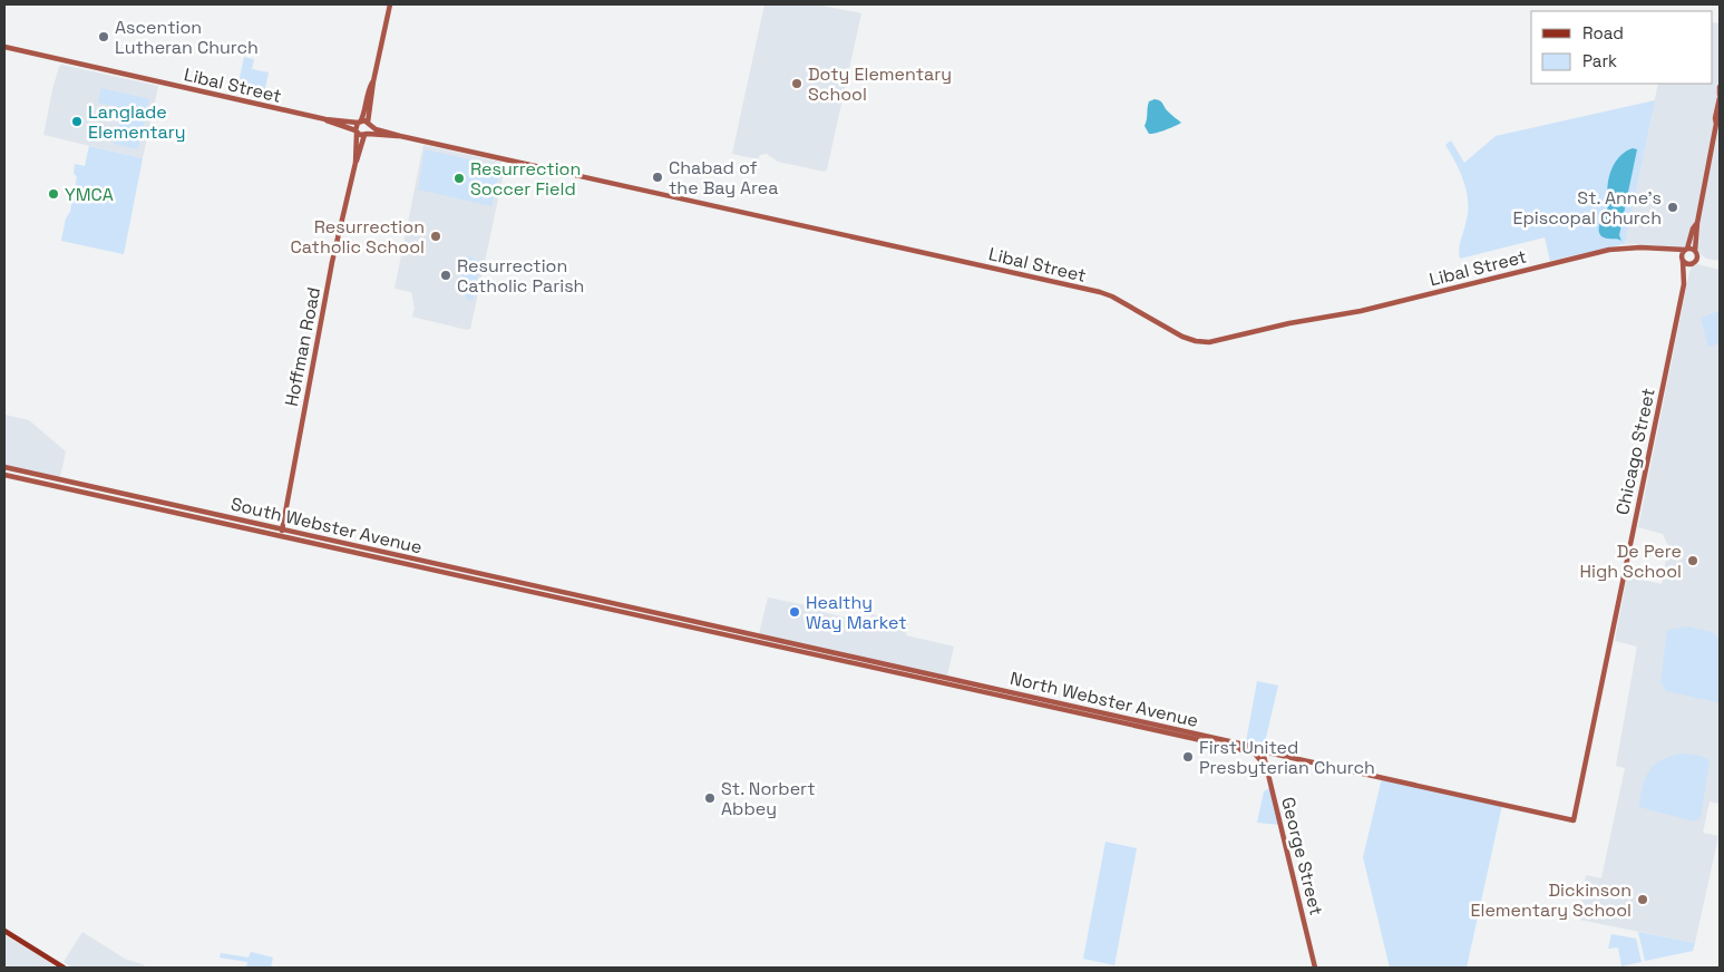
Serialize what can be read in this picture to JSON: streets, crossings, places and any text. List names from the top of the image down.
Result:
{
  "streets": {
    "street": [
      "Libal Street",
      "Hoffman Road",
      "Chicago Street",
      "South Webster Avenue",
      "North Webster Avenue",
      "George Street"
    ]
  },
  "crossings": [
    ["Libal Street", "Hoffman Road"],
    ["Libal Street", "Chicago Street"],
    ["Hoffman Road", "South Webster Avenue"],
    ["Chicago Street", "North Webster Avenue"],
    ["Chicago Street", "George Street"],
    ["South Webster Avenue", "North Webster Avenue"],
    ["North Webster Avenue", "George Street"]
  ],
  "places": [
    "Ascention Lutheran Church",
    "Doty Elementary School",
    "Langlade Elementary",
    "Chabad of the Bay Area",
    "Resurrection Soccer Field",
    "YMCA",
    "St. Anne's Episcopal Church",
    "Resurrection Catholic School",
    "Resurrection Catholic Parish",
    "De Pere High School",
    "Healthy Way Market",
    "First United Presbyterian Church",
    "St. Norbert Abbey",
    "Dickinson Elementary School"
  ],
  "legend": ["Road", "Park"]
}
